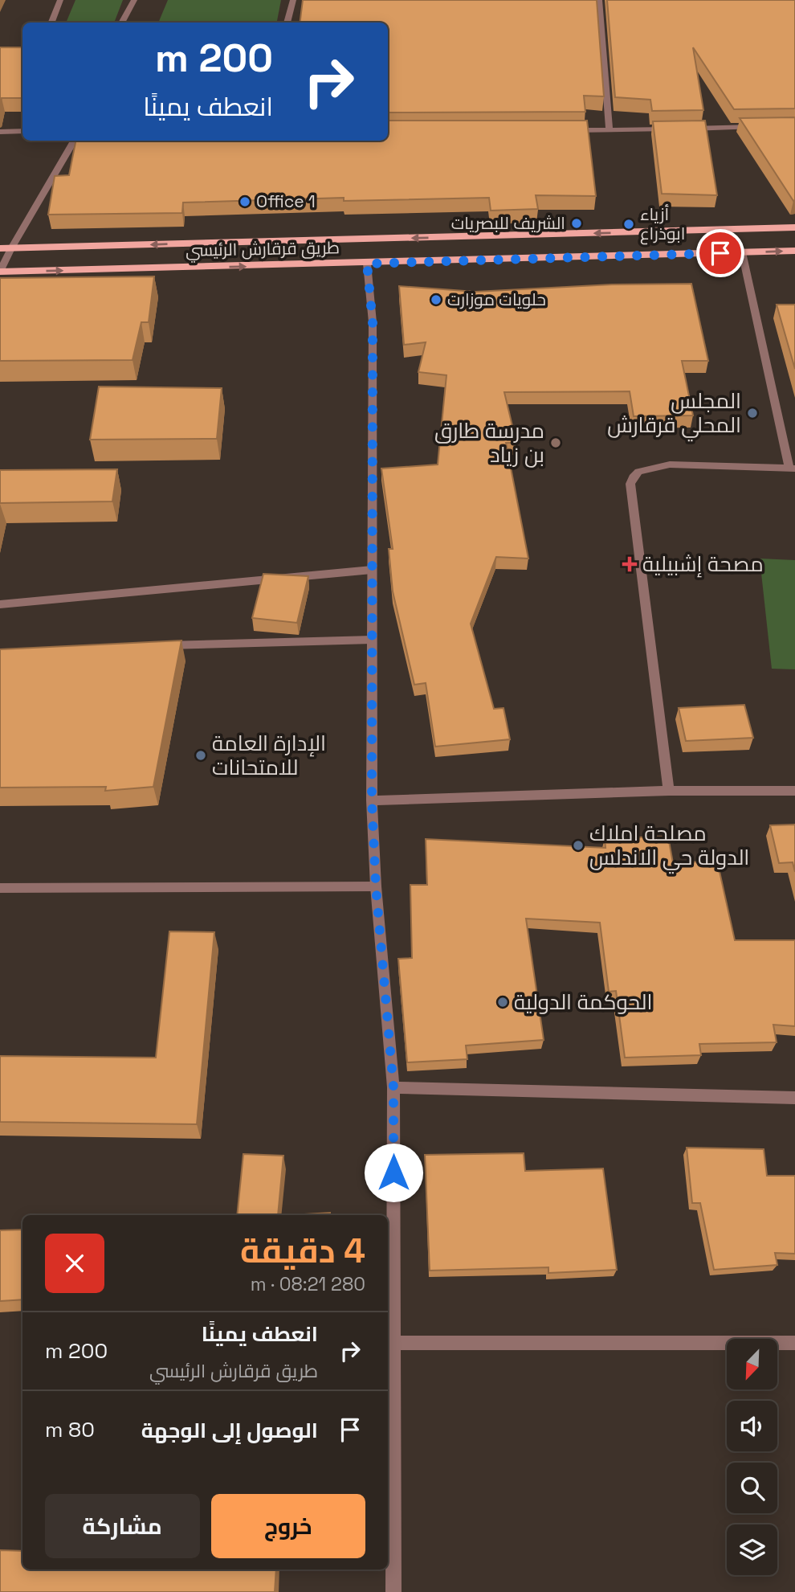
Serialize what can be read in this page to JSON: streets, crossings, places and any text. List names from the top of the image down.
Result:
{
  "streets": {
    "main road": ["طريق قرقارش الرئيسي"]
  },
  "places": {
    "other": [
      "Office 1",
      "الشريف للبصريات",
      "أزياء ابوذراع",
      "حلويات موزارت",
      "المجلس المحلي قرقارش",
      "مدرسة طارق بن زياد",
      "الإدارة العامة للامتحانات",
      "مصلحة املاك الدولة حي الاندلس",
      "الحوكمة الدولية"
    ],
    "health": ["مصحة إشبيلية"]
  },
  "north": "bottom left",
  "page": {
    "turn": ["200 m", "انعطف يمينًا"],
    "heading": ["4 دقيقة", "280 m · 08:21"],
    "list": [
      {
        "name": "انعطف يمينًا",
        "note": "طريق قرقارش الرئيسي",
        "value": "200 m"
      },
      {
        "name": "الوصول إلى الوجهة",
        "value": "80 m"
      }
    ],
    "buttons": ["خروج", "مشاركة"]
  }
}
